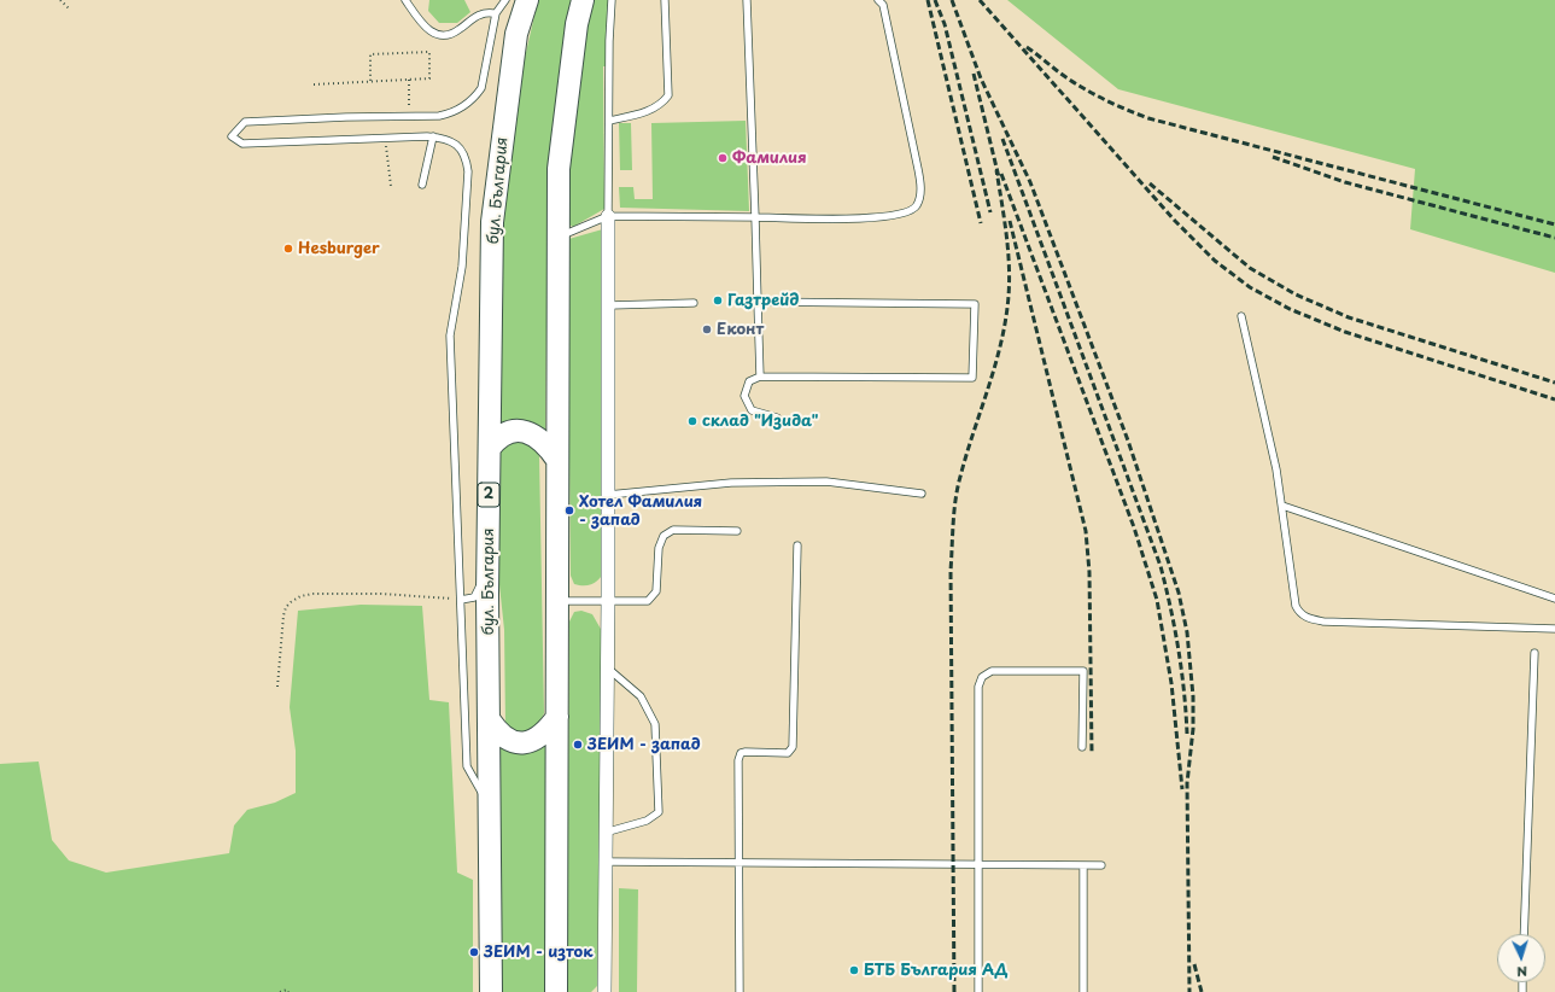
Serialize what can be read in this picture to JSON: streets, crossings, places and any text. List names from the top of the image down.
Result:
{
  "streets": {
    "highway": ["бул. България", "2"]
  },
  "places": [
    "Фамилия",
    "Hesburger",
    "Газтрейд",
    "Еконт",
    "склад \"Изида\"",
    "Хотел Фамилия - запад",
    "ЗЕИМ - запад",
    "ЗЕИМ - изток",
    "БТБ България АД"
  ],
  "north": "bottom"
}
